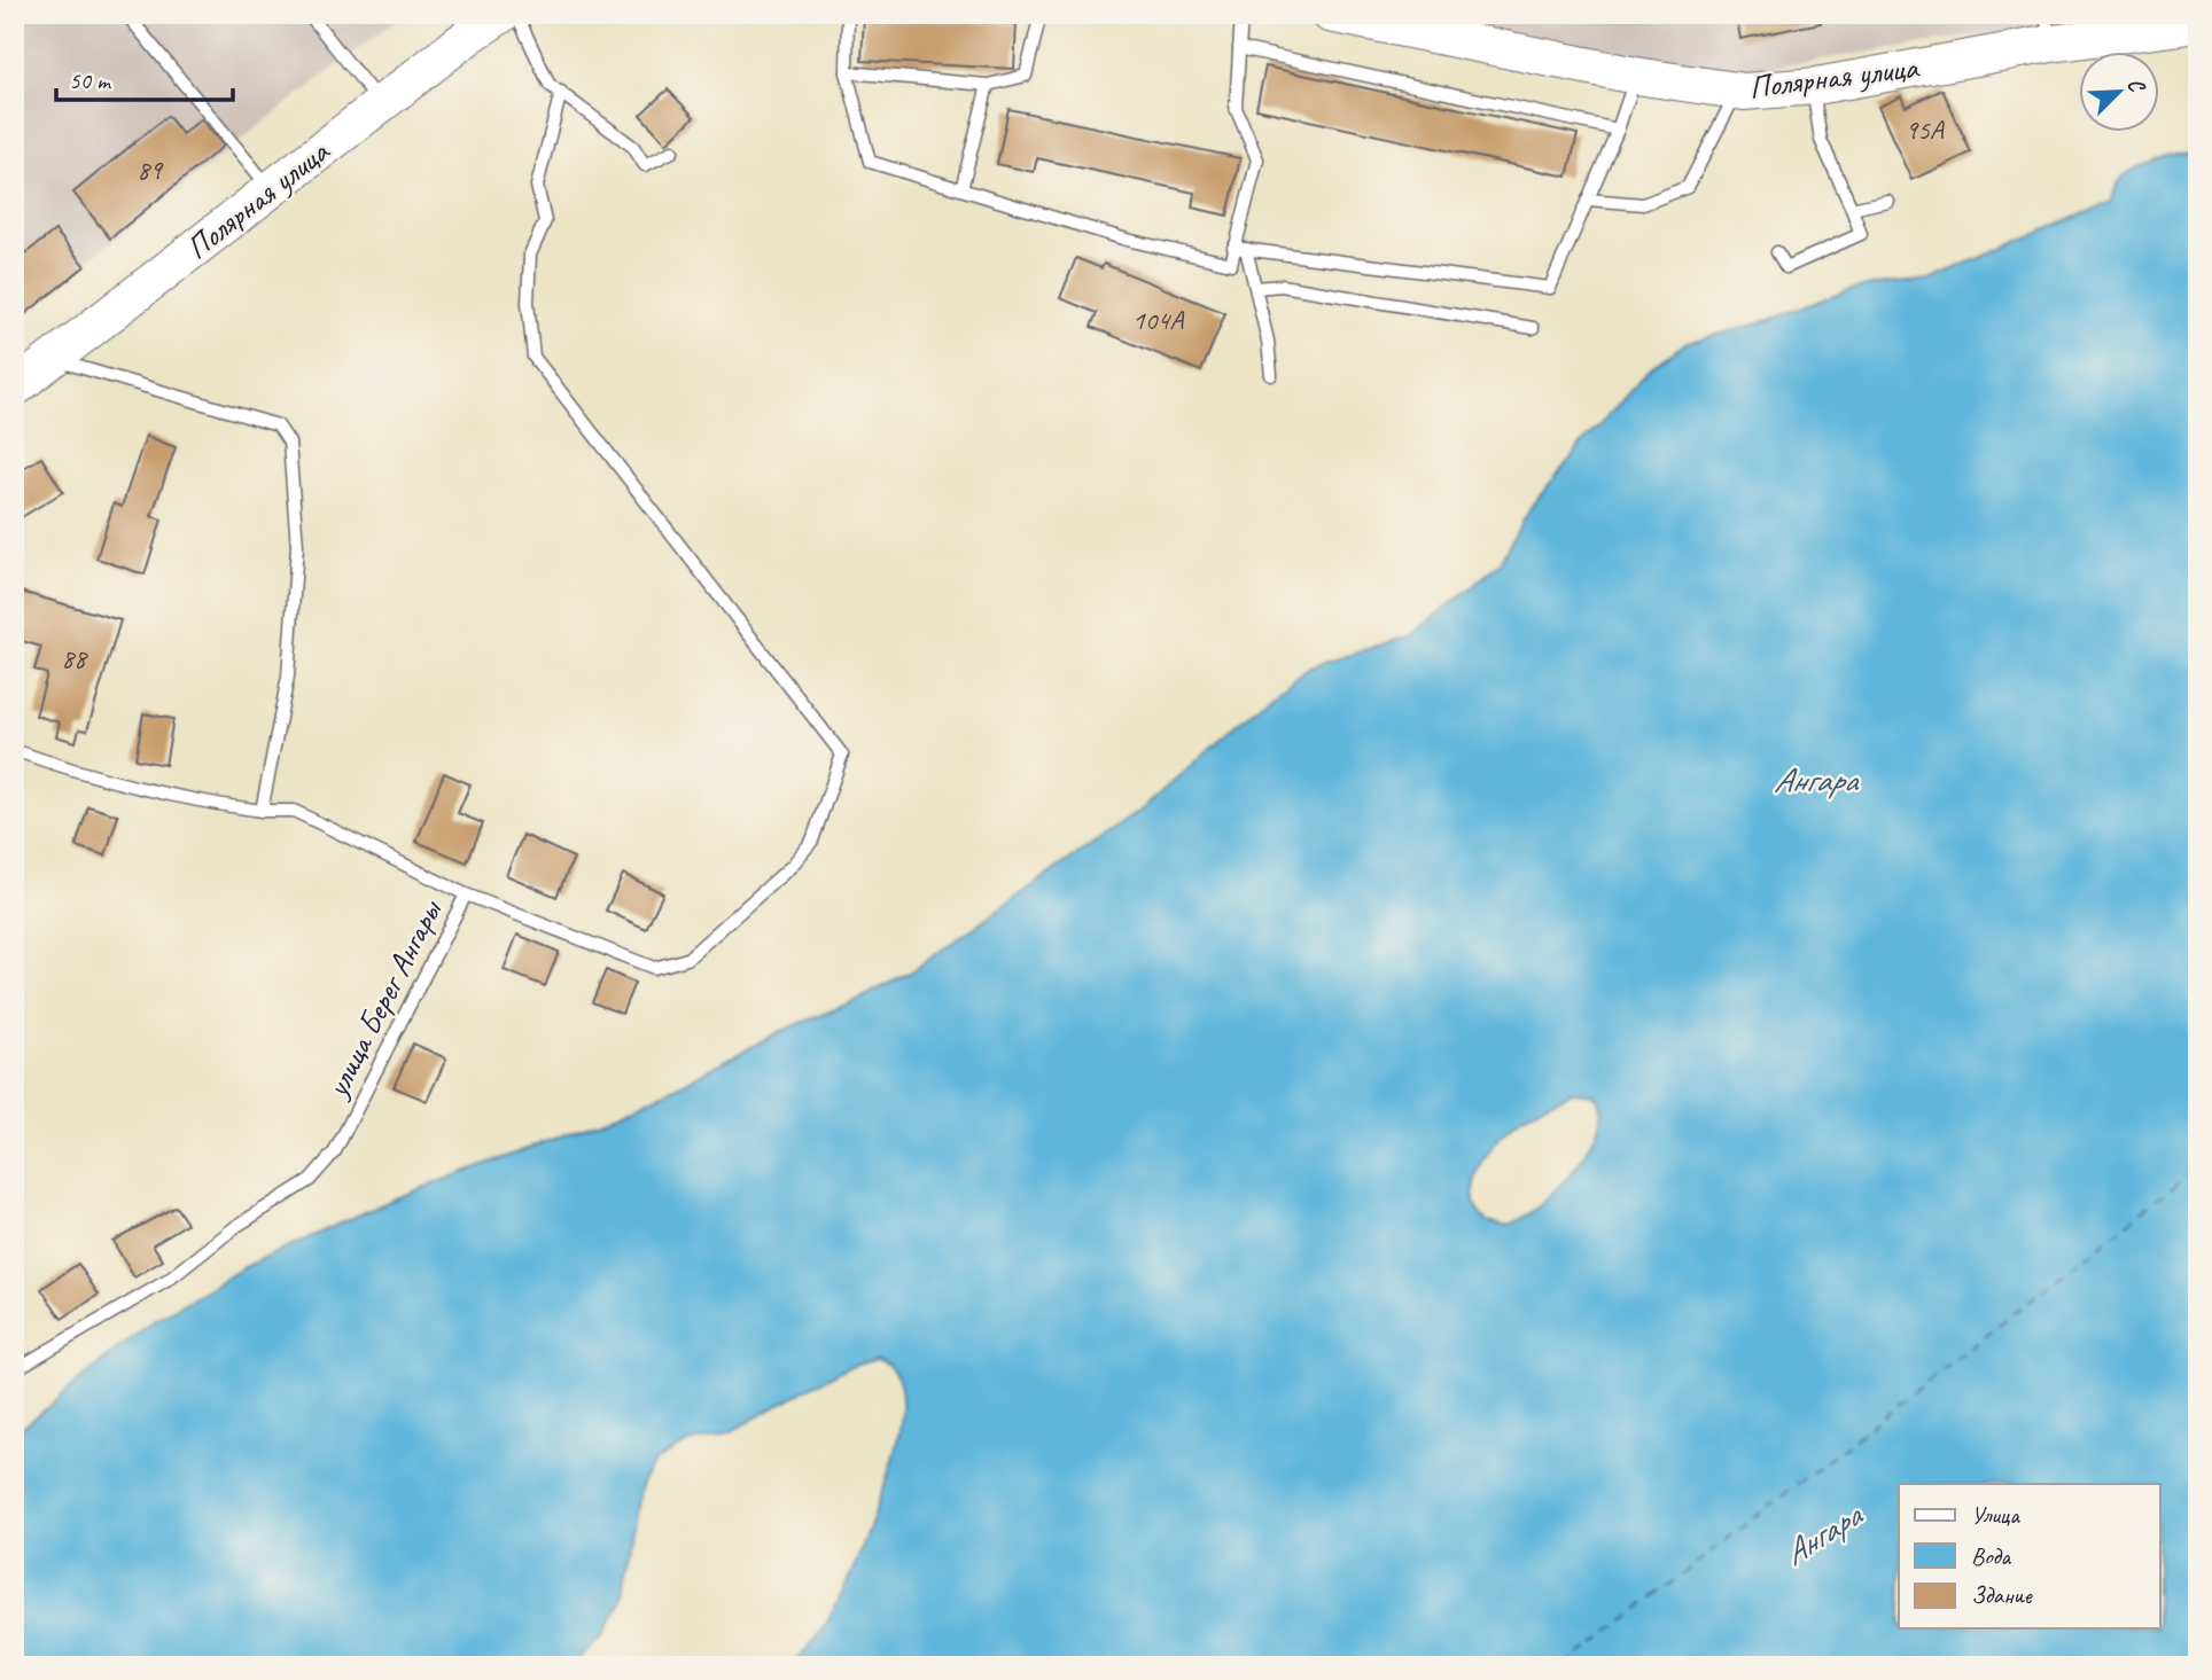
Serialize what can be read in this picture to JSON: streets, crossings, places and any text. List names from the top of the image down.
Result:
{
  "streets": {
    "main road": ["Полярная улица"],
    "lane": ["улица Берег Ангары"]
  },
  "water": ["Ангара"],
  "house_numbers": [
    "95А",
    "89",
    "104А",
    "88"
  ],
  "legend": ["Улица", "Вода", "Здание"],
  "scale_bar": "50 m",
  "north": "top right"
}
